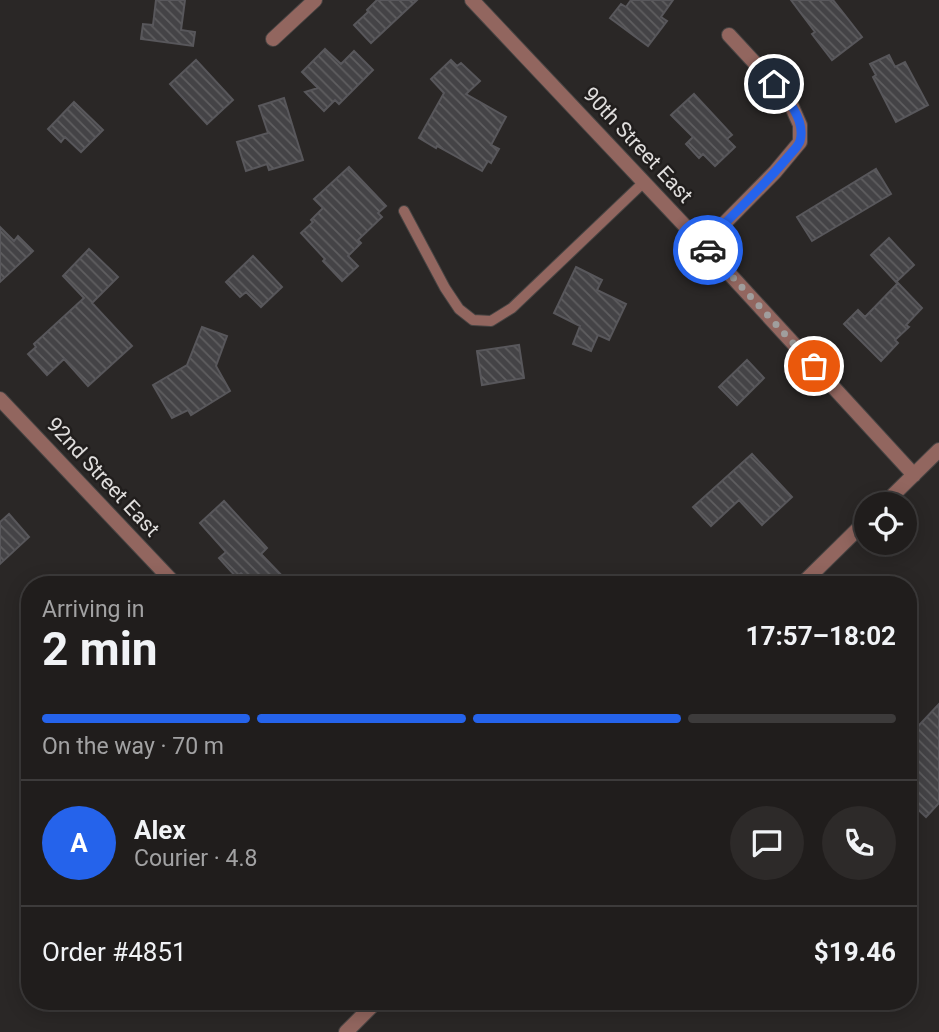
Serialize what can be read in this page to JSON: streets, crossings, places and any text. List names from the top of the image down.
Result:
{
  "streets": {
    "street": ["90th Street East", "92nd Street East"]
  },
  "page": {
    "heading": ["2 min", "Arriving in", "17:57–18:02"],
    "panel": [
      "Alex",
      "Courier · 4.8",
      "Order #4851",
      "$19.46"
    ],
    "bar": "On the way · 70 m",
    "round": "A"
  }
}
